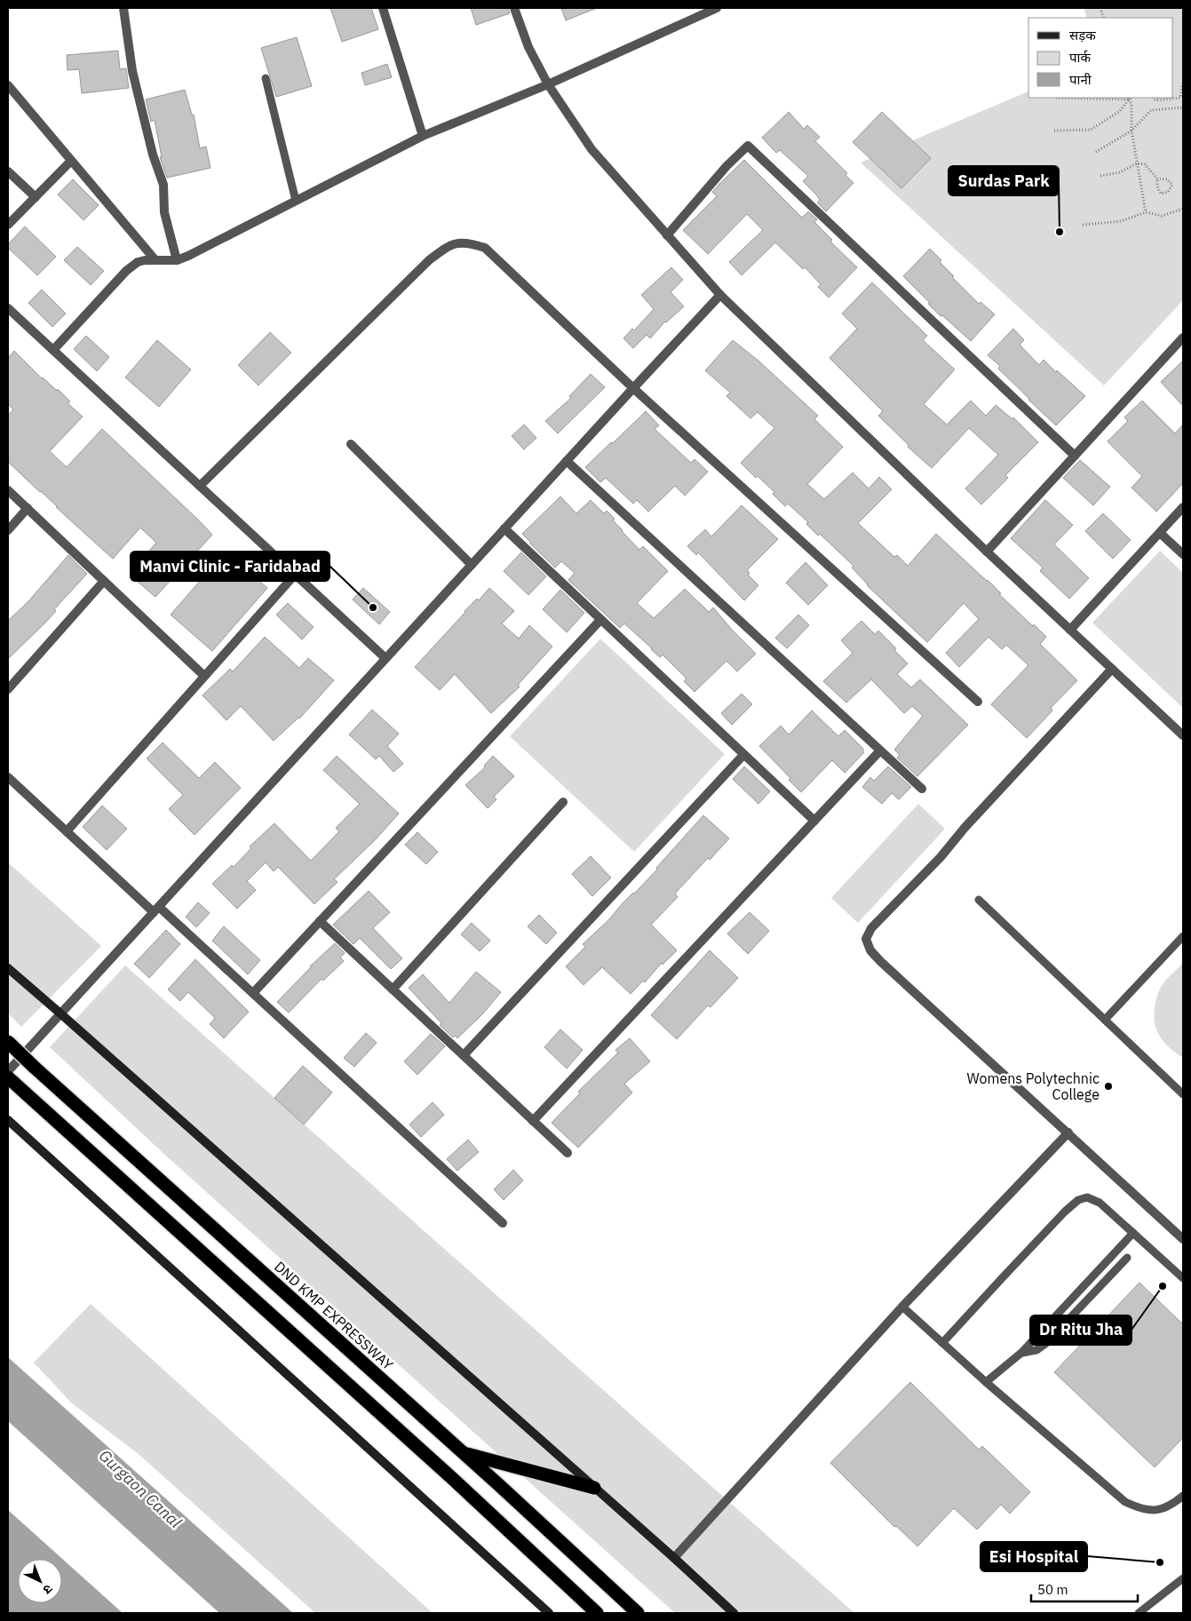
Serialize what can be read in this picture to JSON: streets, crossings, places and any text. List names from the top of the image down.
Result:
{
  "streets": {
    "highway": ["DND KMP EXPRESSWAY"]
  },
  "water": ["Gurgaon Canal"],
  "places": [
    "Surdas Park",
    "Manvi Clinic - Faridabad",
    "Womens Polytechnic College",
    "Dr Ritu Jha",
    "Esi Hospital"
  ],
  "legend": ["सड़क", "पार्क", "पानी"],
  "scale_bar": "50 m",
  "north": "bottom right"
}
